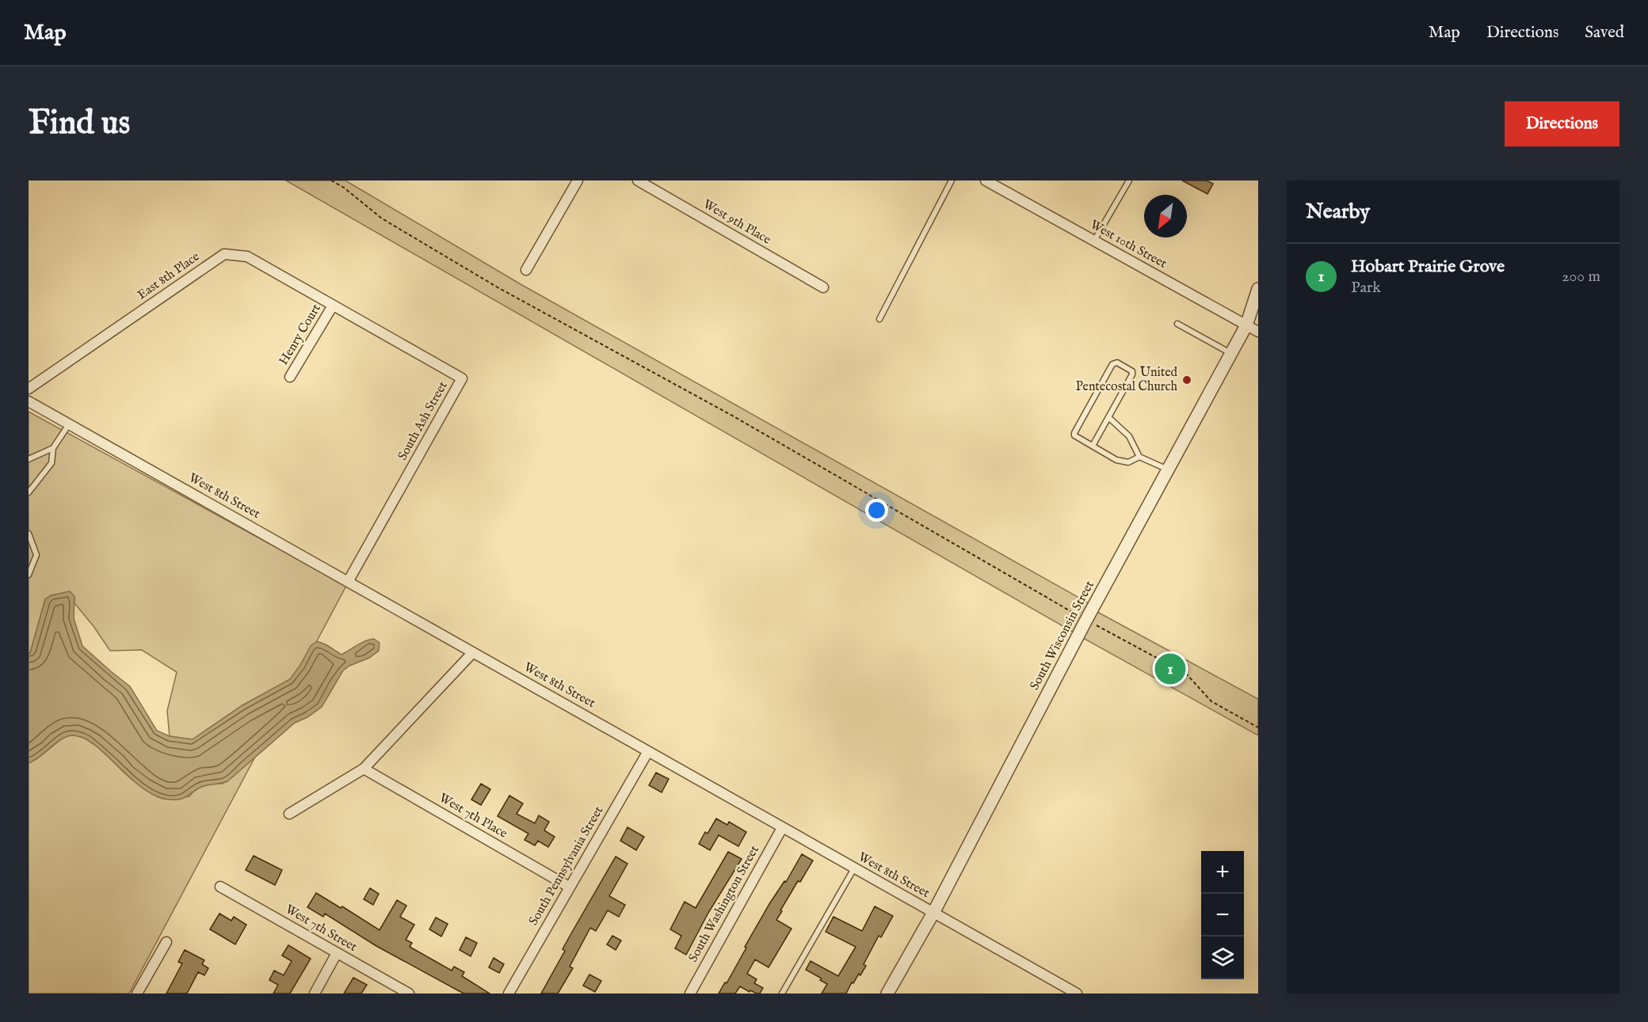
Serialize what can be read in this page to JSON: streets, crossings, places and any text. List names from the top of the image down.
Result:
{
  "streets": {
    "street": [
      "West 9th Place",
      "West 10th Street",
      "East 8th Place",
      "Henry Court",
      "South Ash Street",
      "West 8th Street",
      "South Wisconsin Street",
      "West 7th Place",
      "South Pennsylvania Street",
      "South Washington Street",
      "West 7th Street"
    ]
  },
  "crossings": [
    ["West 10th Street", "South Wisconsin Street"],
    ["East 8th Place", "Henry Court"],
    ["East 8th Place", "South Ash Street"],
    ["Henry Court", "South Ash Street"],
    ["South Ash Street", "West 8th Street"],
    ["West 8th Street", "South Wisconsin Street"],
    ["West 8th Street", "South Pennsylvania Street"],
    ["West 8th Street", "South Washington Street"],
    ["West 7th Place", "South Pennsylvania Street"]
  ],
  "places": ["United Pentecostal Church"],
  "north": "bottom left",
  "page": {
    "header": "Map",
    "nav": ["Map", "Directions", "Saved"],
    "buttons": "Directions",
    "title": "Find us",
    "heading": "Nearby",
    "list": [
      {
        "mark": "1",
        "name": "Hobart Prairie Grove",
        "note": "Park",
        "value": "200 m"
      }
    ],
    "pins": "1",
    "map_buttons": ["+", "−"]
  }
}
